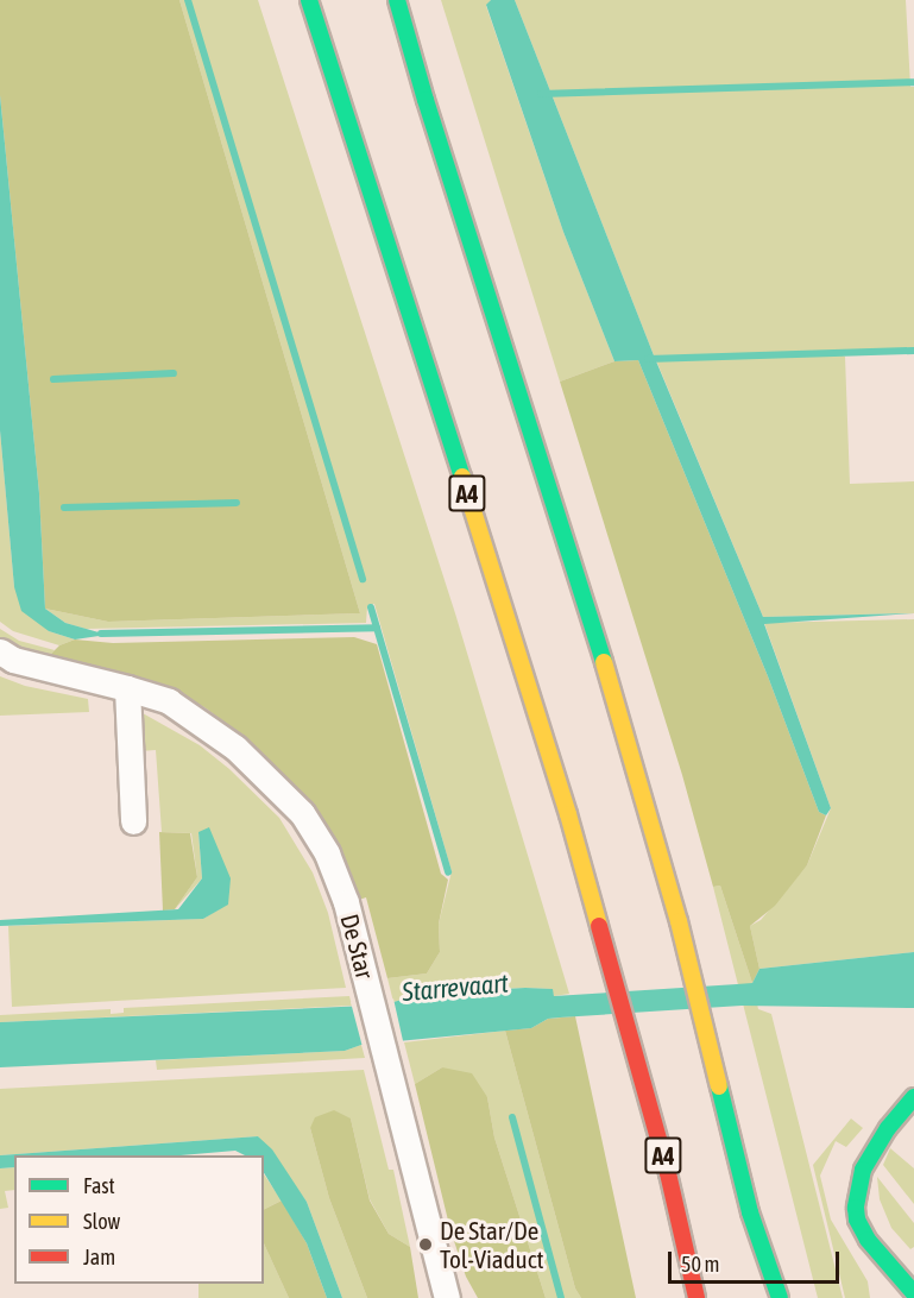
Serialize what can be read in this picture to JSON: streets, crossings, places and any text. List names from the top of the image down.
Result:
{
  "streets": {
    "main road": ["A4"],
    "street": ["De Star"]
  },
  "water": ["Starrevaart"],
  "places": ["De Star/De Tol-Viaduct"],
  "legend": ["Fast", "Slow", "Jam"],
  "scale_bar": "50 m"
}
